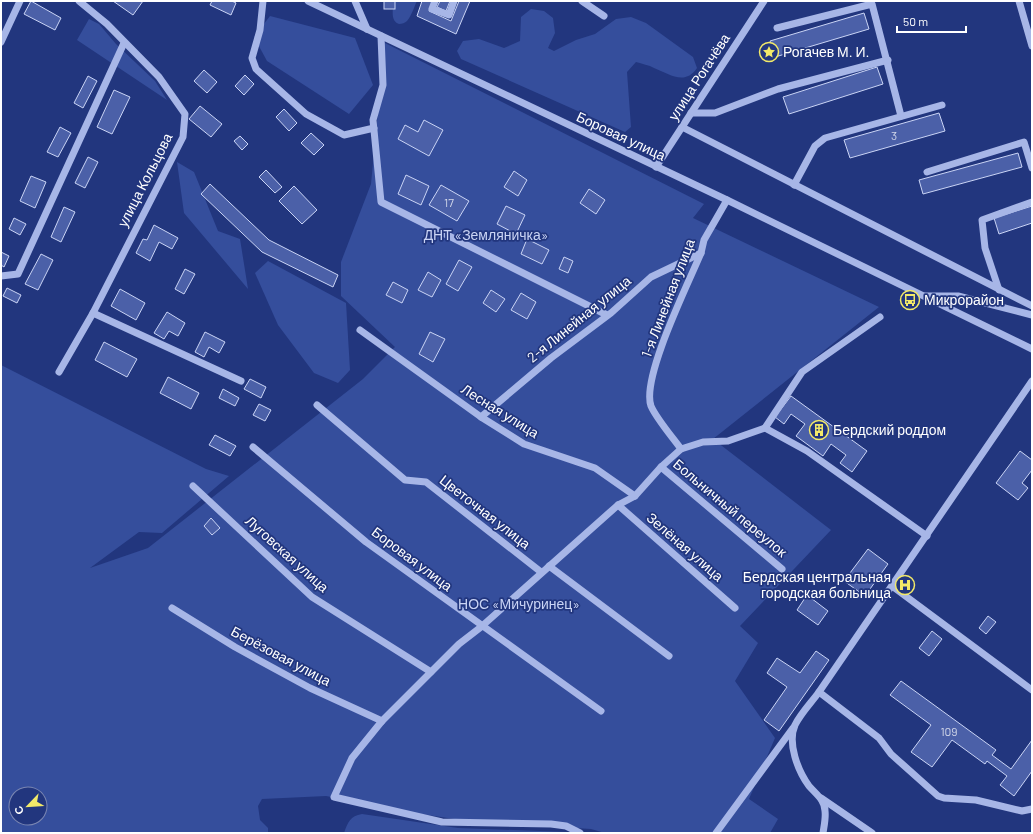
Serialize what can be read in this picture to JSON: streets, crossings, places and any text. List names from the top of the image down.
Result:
{
  "streets": {
    "street": [
      "улица Рогачёва",
      "Боровая улица",
      "улица Кольцова",
      "1-я Линейная улица",
      "2-я Линейная улица",
      "Лесная улица",
      "Больничный переулок",
      "Цветочная улица",
      "Зелёная улица",
      "Луговская улица",
      "Берёзовая улица"
    ]
  },
  "crossings": [
    ["улица Рогачёва", "Боровая улица"],
    ["Боровая улица", "1-я Линейная улица"],
    ["1-я Линейная улица", "2-я Линейная улица"],
    ["2-я Линейная улица", "Лесная улица"]
  ],
  "parks": ["ДНТ «Земляничка»", "НОС «Мичуринец»"],
  "places": {
    "place": ["Рогачев М. И."],
    "bus stop": ["Микрорайон"],
    "building": ["Бердский роддом"],
    "hospital": ["Бердская центральная городская больница"]
  },
  "house_numbers": ["3", "17", "109"],
  "scale_bar": "50 m",
  "north": "bottom left"
}
